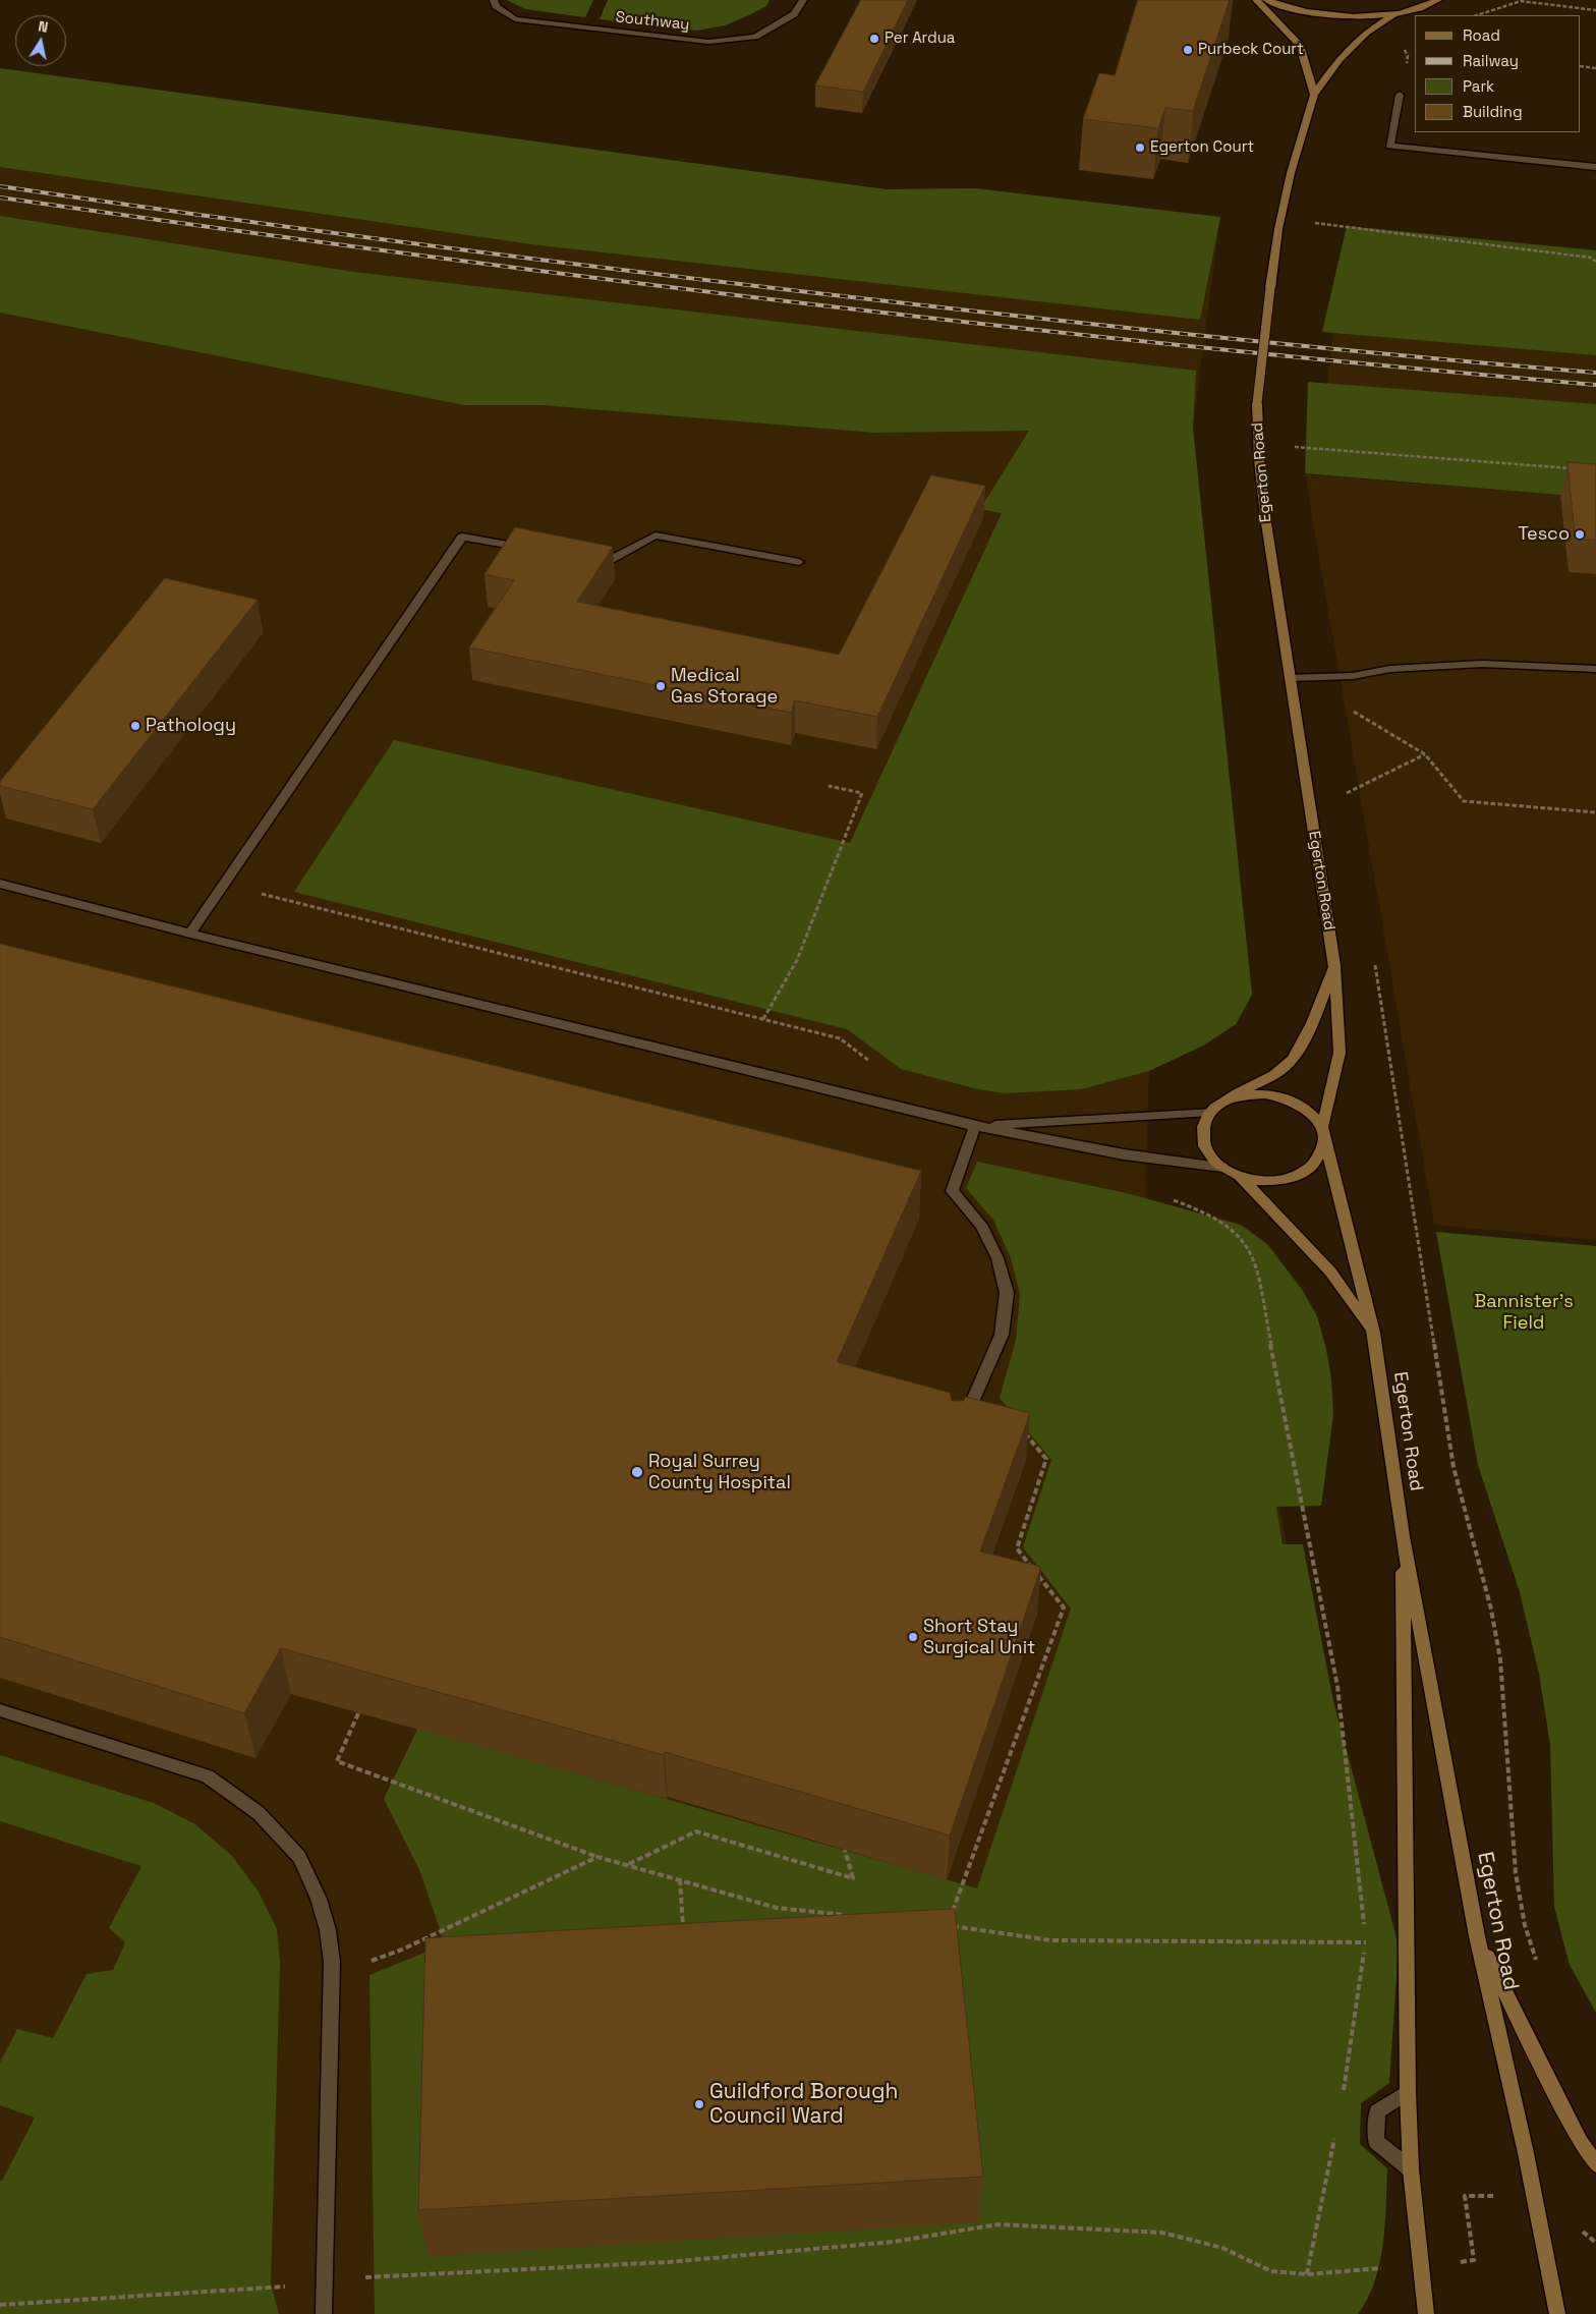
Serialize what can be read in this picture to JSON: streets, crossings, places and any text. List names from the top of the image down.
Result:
{
  "streets": {
    "street": ["Southway", "Egerton Road"]
  },
  "parks": ["Bannister's Field"],
  "places": [
    "Per Ardua",
    "Purbeck Court",
    "Egerton Court",
    "Tesco",
    "Medical Gas Storage",
    "Pathology",
    "Royal Surrey County Hospital",
    "Short Stay Surgical Unit",
    "Guildford Borough Council Ward"
  ],
  "legend": [
    "Road",
    "Railway",
    "Park",
    "Building"
  ],
  "north": "top"
}
